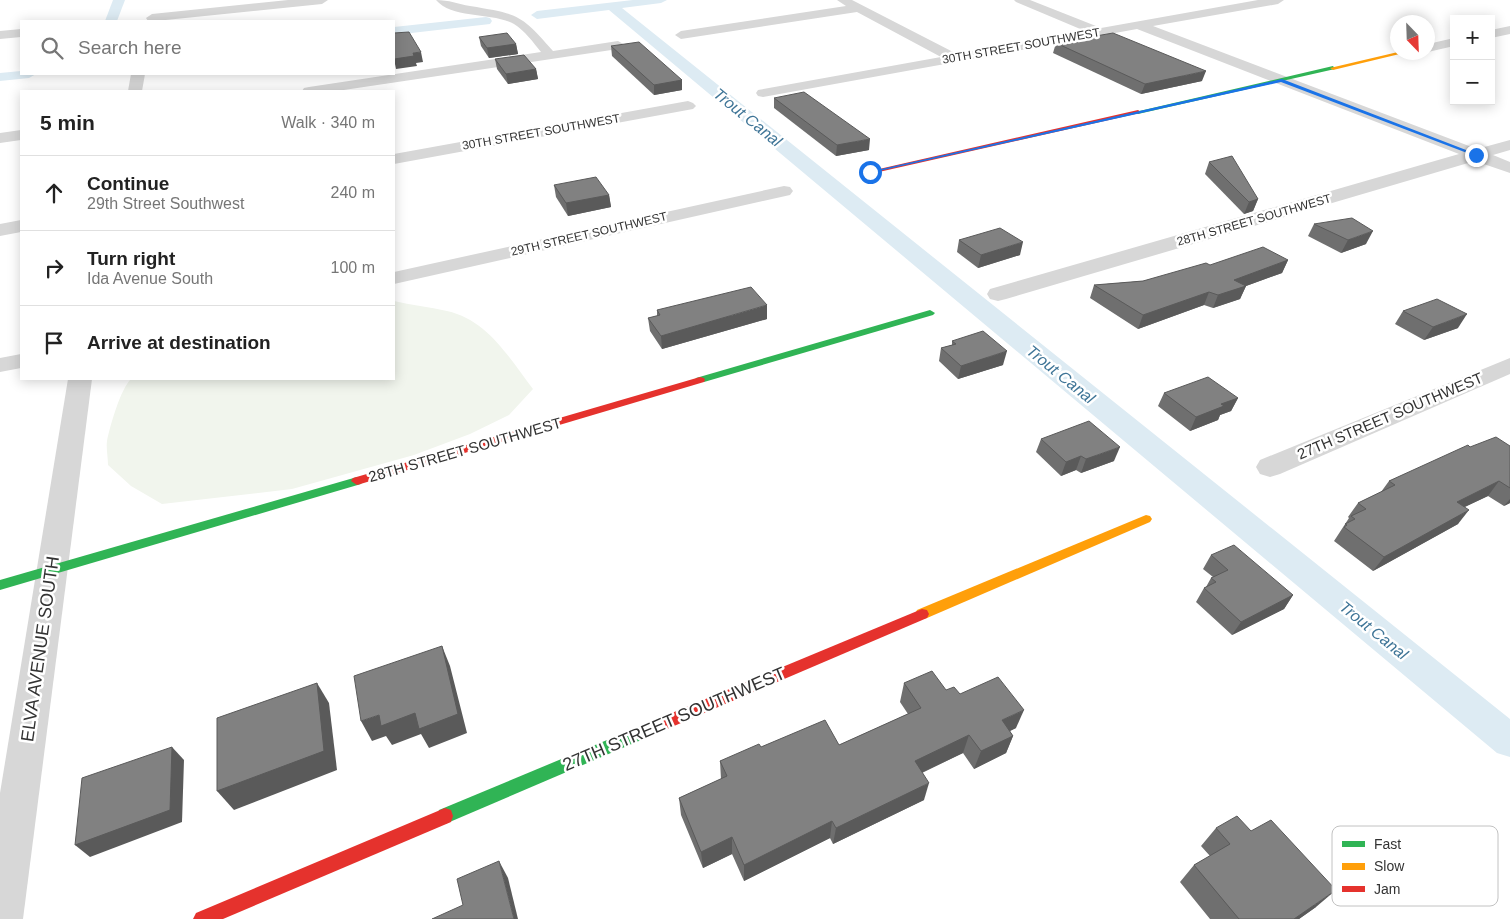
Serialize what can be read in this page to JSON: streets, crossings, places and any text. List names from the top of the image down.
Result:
{
  "streets": {
    "street": [
      "30TH STREET SOUTHWEST",
      "28TH STREET SOUTHWEST",
      "29TH STREET SOUTHWEST",
      "27TH STREET SOUTHWEST",
      "ELVA AVENUE SOUTH"
    ]
  },
  "crossings": [
    ["28TH STREET SOUTHWEST", "ELVA AVENUE SOUTH"]
  ],
  "water": ["Trout Canal"],
  "legend": ["Fast", "Slow", "Jam"],
  "north": "bottom right",
  "page": {
    "map_buttons": ["+", "−"],
    "search": "Search here",
    "heading": ["5 min", "Walk · 340 m"],
    "list": [
      ["Continue", "29th Street Southwest", "240 m"],
      ["Turn right", "Ida Avenue South", "100 m"],
      "Arrive at destination"
    ]
  }
}
